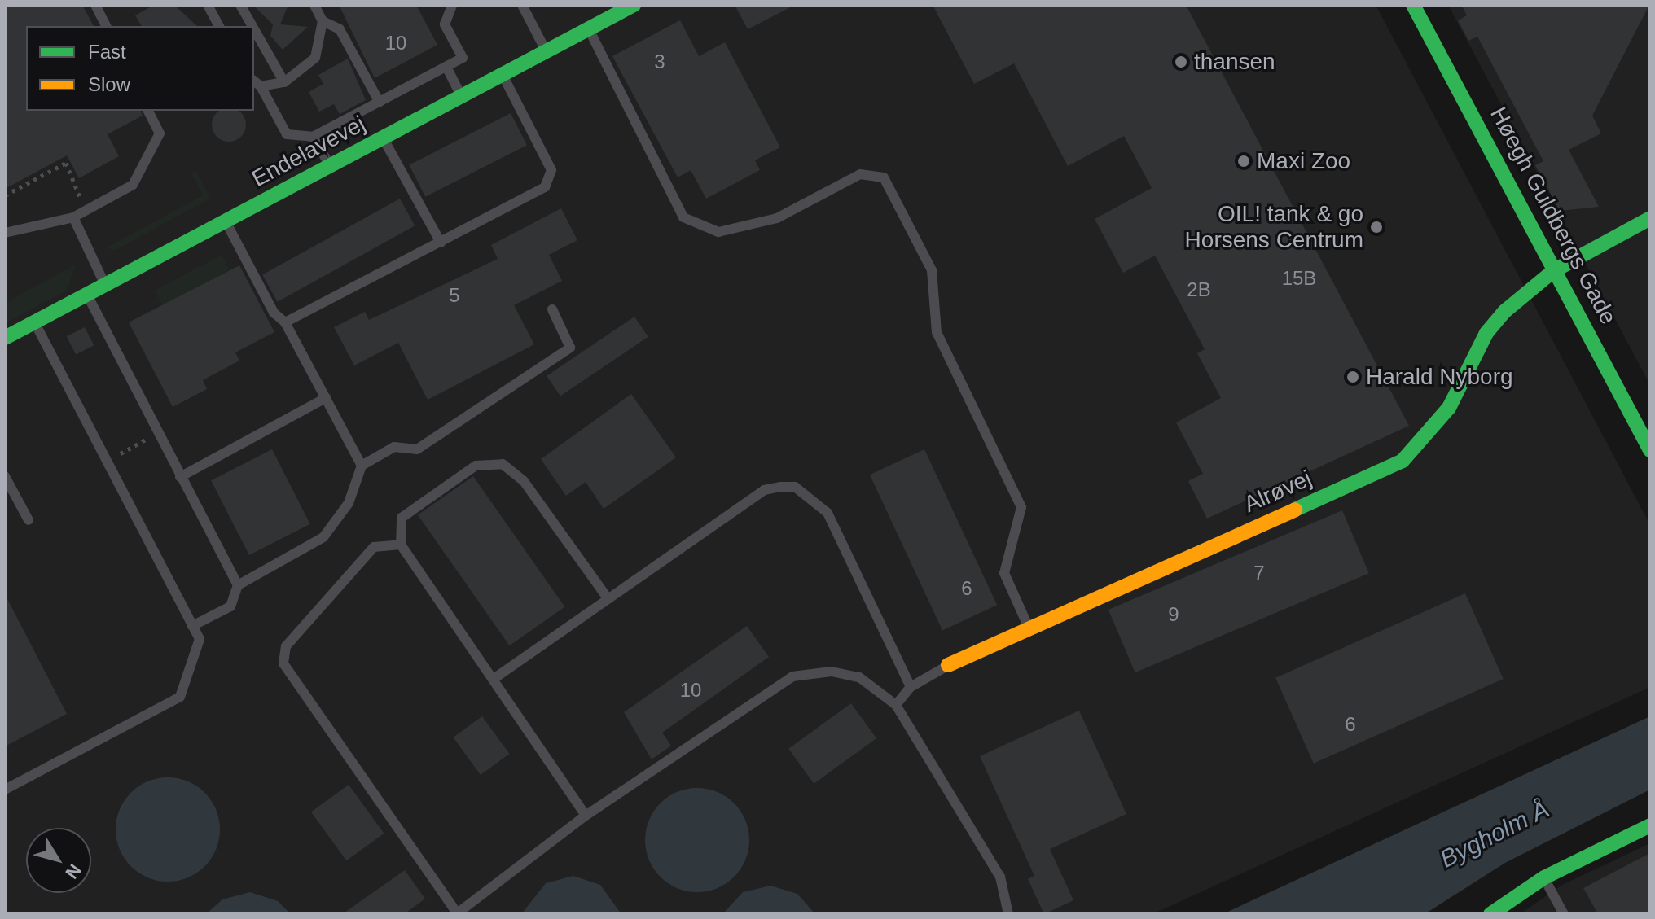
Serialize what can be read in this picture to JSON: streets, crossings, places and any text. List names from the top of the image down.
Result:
{
  "streets": {
    "street": ["Endelavevej", "Høegh Guldbergs Gade", "Alrøvej"]
  },
  "crossings": [
    ["Høegh Guldbergs Gade", "Alrøvej"]
  ],
  "water": ["Bygholm Å"],
  "places": [
    "thansen",
    "Maxi Zoo",
    "OIL! tank & go Horsens Centrum",
    "Harald Nyborg"
  ],
  "house_numbers": [
    "10",
    "3",
    "15B",
    "2B",
    "5",
    "7",
    "6",
    "9",
    "10",
    "6"
  ],
  "legend": ["Fast", "Slow"],
  "north": "bottom right"
}
